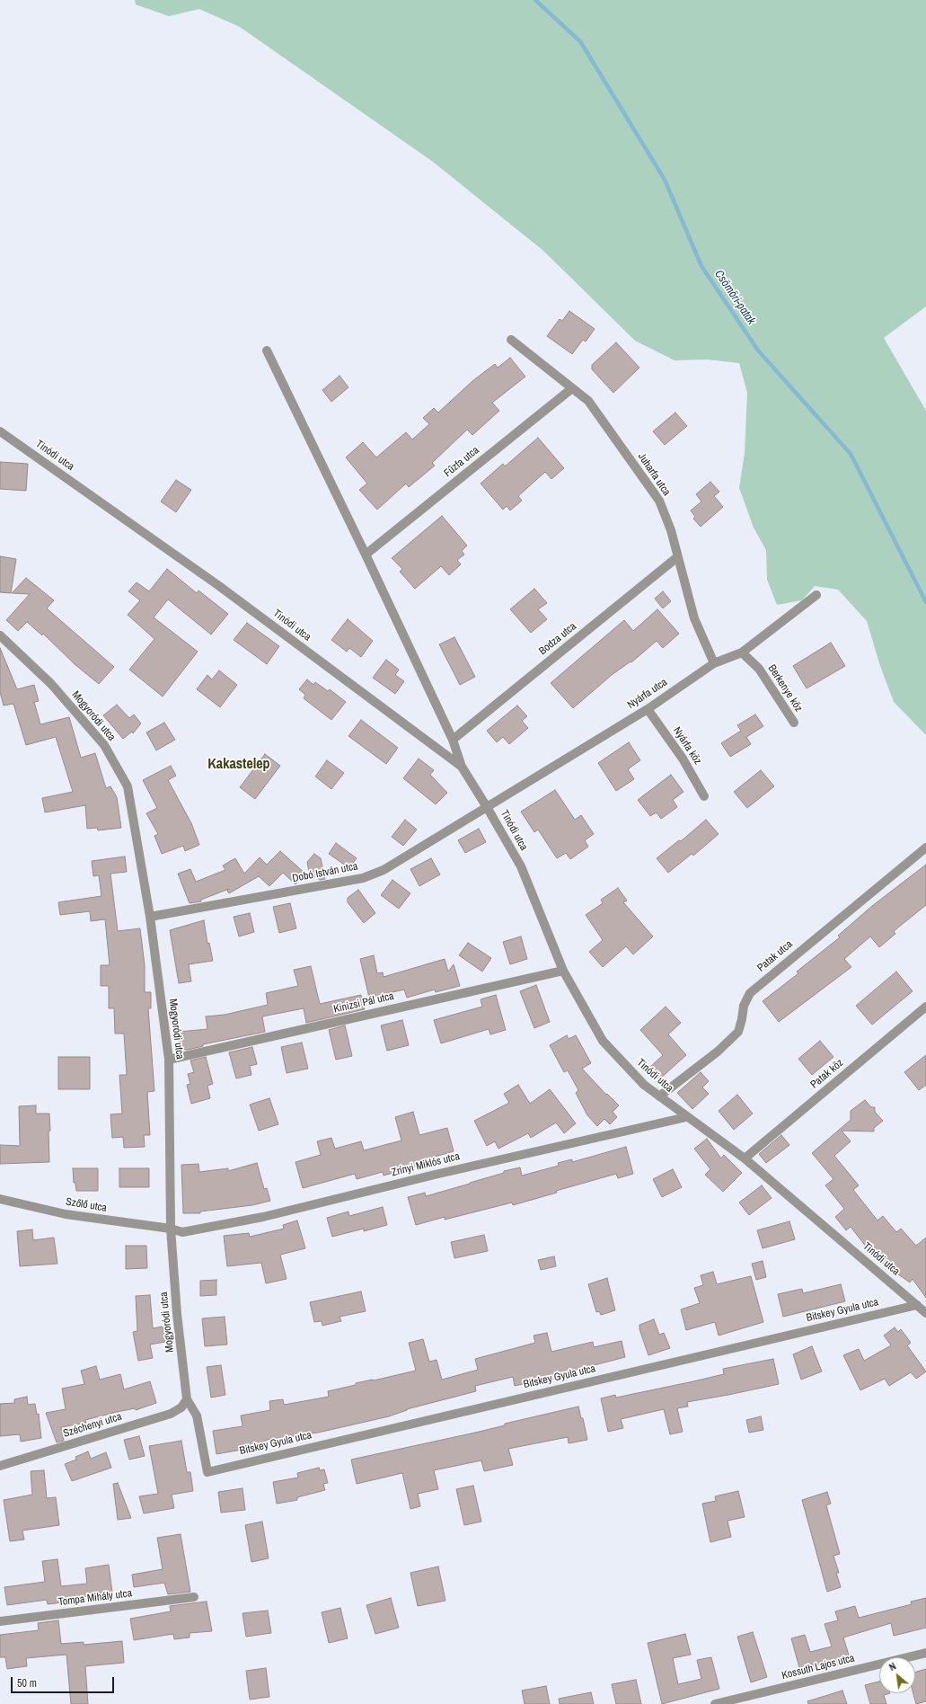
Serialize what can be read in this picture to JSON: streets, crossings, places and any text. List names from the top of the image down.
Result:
{
  "streets": {
    "street": [
      "Tinódi utca",
      "Fűzfa utca",
      "Juharfa utca",
      "Bodza utca",
      "Berkenye köz",
      "Nyárfa utca",
      "Mogyoródi utca",
      "Nyárfa köz",
      "Dobó István utca",
      "Patak utca",
      "Kinizsi Pál utca",
      "Patak köz",
      "Zrínyi Miklós utca",
      "Szőlő utca",
      "Bitskey Gyula utca",
      "Széchenyi utca",
      "Tompa Mihály utca",
      "Kossuth Lajos utca"
    ]
  },
  "crossings": [
    ["Tinódi utca", "Nyárfa utca"],
    ["Tinódi utca", "Dobó István utca"],
    ["Tinódi utca", "Patak utca"],
    ["Tinódi utca", "Kinizsi Pál utca"],
    ["Tinódi utca", "Patak köz"],
    ["Tinódi utca", "Zrínyi Miklós utca"],
    ["Tinódi utca", "Bitskey Gyula utca"],
    ["Fűzfa utca", "Juharfa utca"],
    ["Juharfa utca", "Bodza utca"],
    ["Juharfa utca", "Nyárfa utca"],
    ["Berkenye köz", "Nyárfa utca"],
    ["Nyárfa utca", "Nyárfa köz"],
    ["Nyárfa utca", "Dobó István utca"],
    ["Mogyoródi utca", "Dobó István utca"],
    ["Mogyoródi utca", "Kinizsi Pál utca"],
    ["Mogyoródi utca", "Zrínyi Miklós utca"],
    ["Mogyoródi utca", "Szőlő utca"],
    ["Mogyoródi utca", "Bitskey Gyula utca"],
    ["Mogyoródi utca", "Széchenyi utca"],
    ["Zrínyi Miklós utca", "Szőlő utca"]
  ],
  "districts": ["Kakastelep"],
  "water": ["Csömöri-patak"],
  "scale_bar": "50 m",
  "north": "top left"
}
